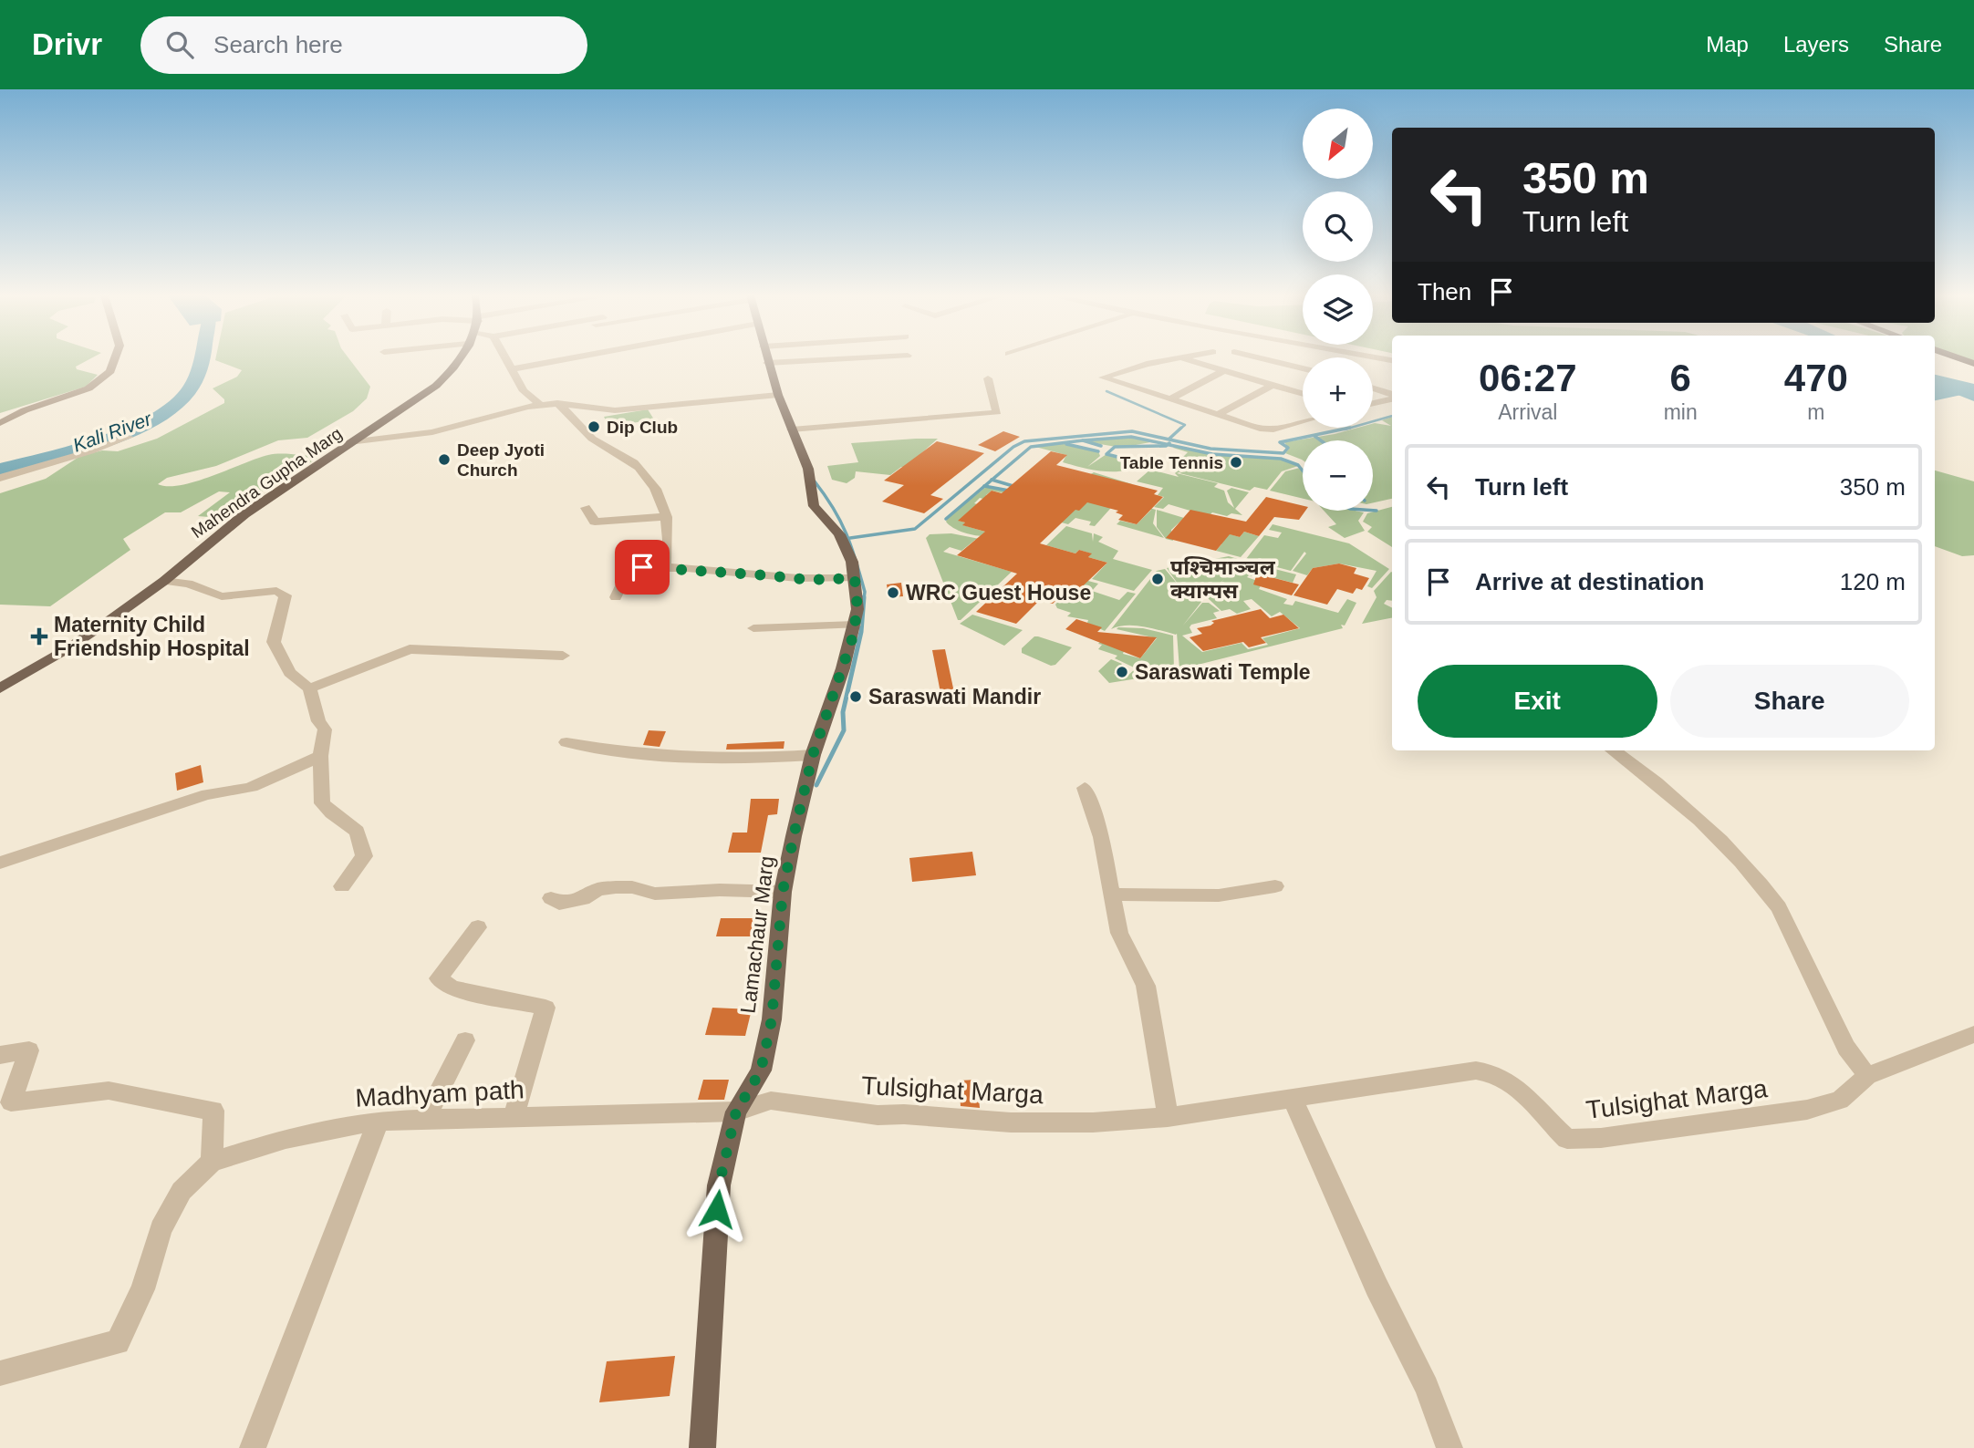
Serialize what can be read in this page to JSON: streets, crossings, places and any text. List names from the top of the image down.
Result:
{
  "streets": {
    "main road": ["Mahendra Gupha Marg", "Lamachaur Marg"],
    "street": ["Tulsighat Marga", "Madhyam path"]
  },
  "crossings": [
    ["Lamachaur Marg", "Tulsighat Marga"],
    ["Lamachaur Marg", "Madhyam path"],
    ["Tulsighat Marga", "Madhyam path"]
  ],
  "water": ["Kali River"],
  "places": {
    "other": [
      "Dip Club",
      "Deep Jyoti Church",
      "Table Tennis",
      "पश्‍चिमाञ्‍चल क्याम्पस",
      "WRC Guest House",
      "Saraswati Temple",
      "Saraswati Mandir"
    ],
    "health": ["Maternity Child Friendship Hospital"]
  },
  "north": "bottom left",
  "page": {
    "header": "Drivr",
    "search": "Search here",
    "nav": ["Map", "Layers", "Share"],
    "map_buttons": ["+", "−"],
    "turn": ["350 m", "Turn left"],
    "then": "Then",
    "eta": [
      "06:27",
      "Arrival",
      "6",
      "min",
      "470",
      "m"
    ],
    "list": [
      {
        "name": "Turn left",
        "value": "350 m"
      },
      {
        "name": "Arrive at destination",
        "value": "120 m"
      }
    ],
    "buttons": ["Exit", "Share"]
  }
}
